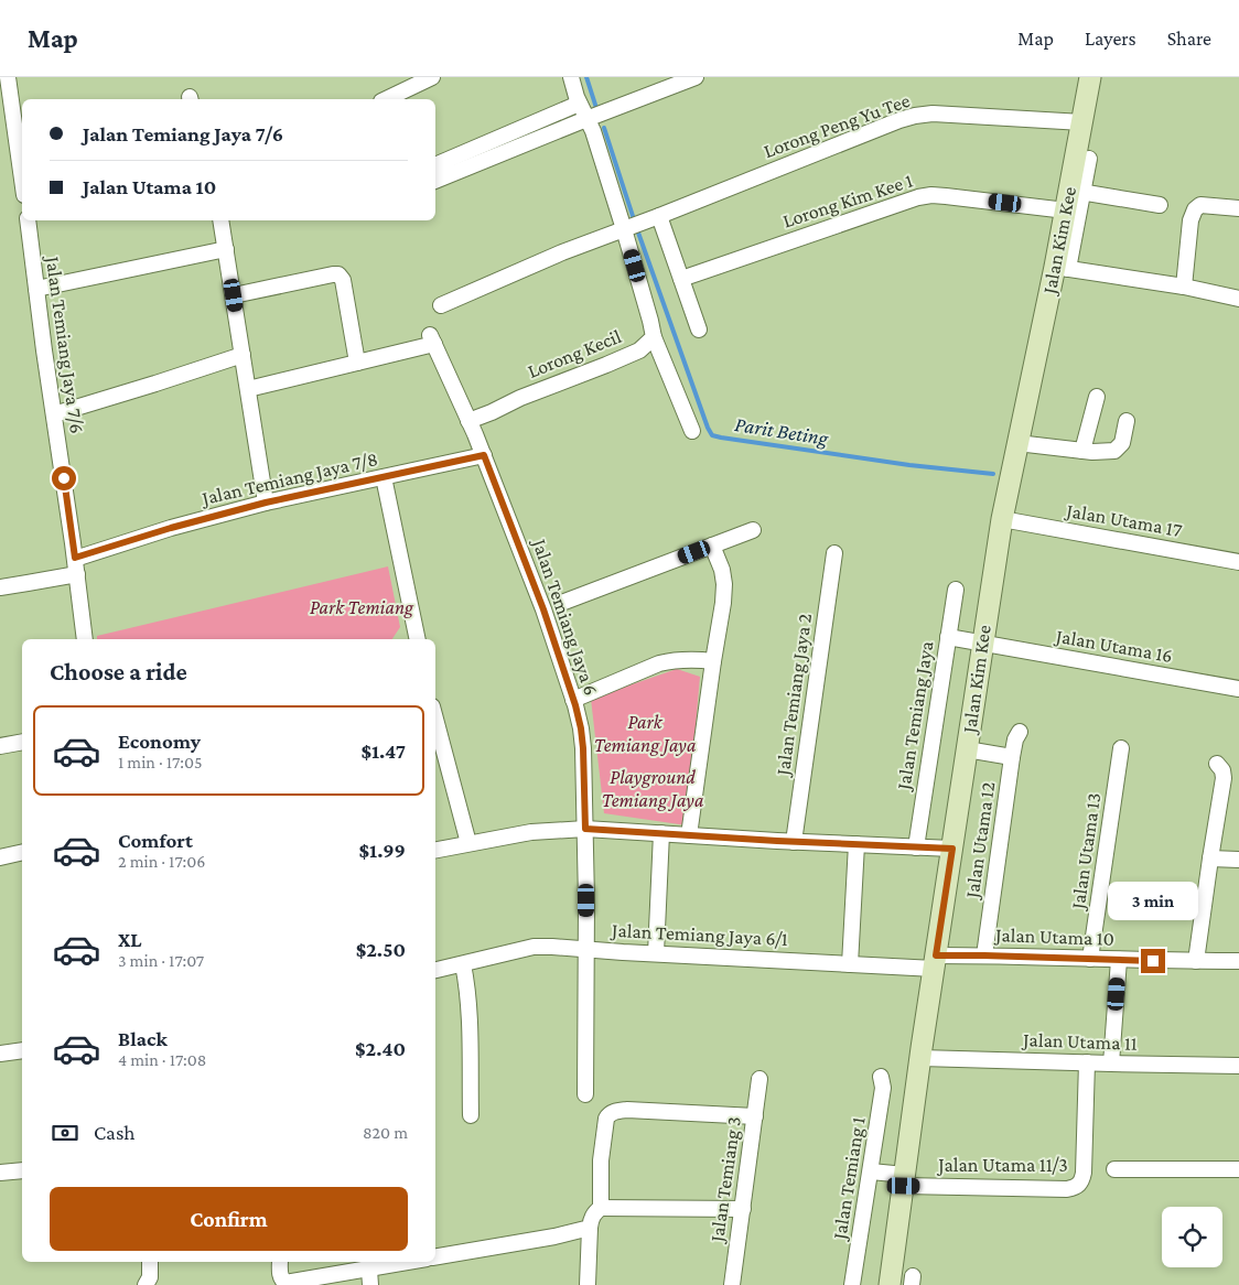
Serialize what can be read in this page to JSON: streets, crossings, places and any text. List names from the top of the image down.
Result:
{
  "streets": {
    "street": [
      "Lorong Peng Yu Tee",
      "Lorong Kim Kee 1",
      "Jalan Kim Kee",
      "Jalan Temiang Jaya 7/6",
      "Lorong Kecil",
      "Jalan Temiang Jaya 7/8",
      "Jalan Utama 17",
      "Jalan Temiang Jaya 6",
      "Jalan Utama 16",
      "Jalan Temiang Jaya 2",
      "Jalan Temiang Jaya",
      "Jalan Utama 12",
      "Jalan Utama 13",
      "Jalan Temiang Jaya 6/1",
      "Jalan Utama 10",
      "Jalan Utama 11",
      "Jalan Utama 11/3",
      "Jalan Temiang 1",
      "Jalan Temiang 3"
    ]
  },
  "crossings": [
    ["Lorong Peng Yu Tee", "Jalan Kim Kee"],
    ["Lorong Kim Kee 1", "Jalan Kim Kee"],
    ["Jalan Kim Kee", "Jalan Utama 17"],
    ["Jalan Kim Kee", "Jalan Utama 16"],
    ["Jalan Kim Kee", "Jalan Temiang Jaya 6/1"],
    ["Jalan Kim Kee", "Jalan Utama 10"],
    ["Jalan Kim Kee", "Jalan Utama 11"],
    ["Jalan Kim Kee", "Jalan Utama 11/3"],
    ["Jalan Temiang Jaya 7/6", "Jalan Temiang Jaya 7/8"],
    ["Lorong Kecil", "Jalan Temiang Jaya 6"],
    ["Jalan Temiang Jaya 7/8", "Jalan Temiang Jaya 6"],
    ["Jalan Temiang Jaya 6", "Jalan Temiang Jaya 6/1"],
    ["Jalan Utama 16", "Jalan Temiang Jaya"],
    ["Jalan Utama 12", "Jalan Utama 10"],
    ["Jalan Utama 13", "Jalan Utama 10"],
    ["Jalan Temiang Jaya 6/1", "Jalan Utama 10"],
    ["Jalan Utama 11", "Jalan Utama 11/3"]
  ],
  "water": ["Parit Beting"],
  "parks": ["Park Temiang", "Park Temiang Jaya", "Playground Temiang Jaya"],
  "page": {
    "header": "Map",
    "nav": ["Map", "Layers", "Share"],
    "banner": ["Jalan Temiang Jaya 7/6", "Jalan Utama 10"],
    "heading": "Choose a ride",
    "list": [
      {
        "name": "Economy",
        "note": "1 min · 17:05",
        "value": "$1.47"
      },
      {
        "name": "Comfort",
        "note": "2 min · 17:06",
        "value": "$1.99"
      },
      {
        "name": "XL",
        "note": "3 min · 17:07",
        "value": "$2.50"
      },
      {
        "name": "Black",
        "note": "4 min · 17:08",
        "value": "$2.40"
      }
    ],
    "bubble": "3 min",
    "pay": ["Cash", "820 m"],
    "buttons": "Confirm"
  }
}
